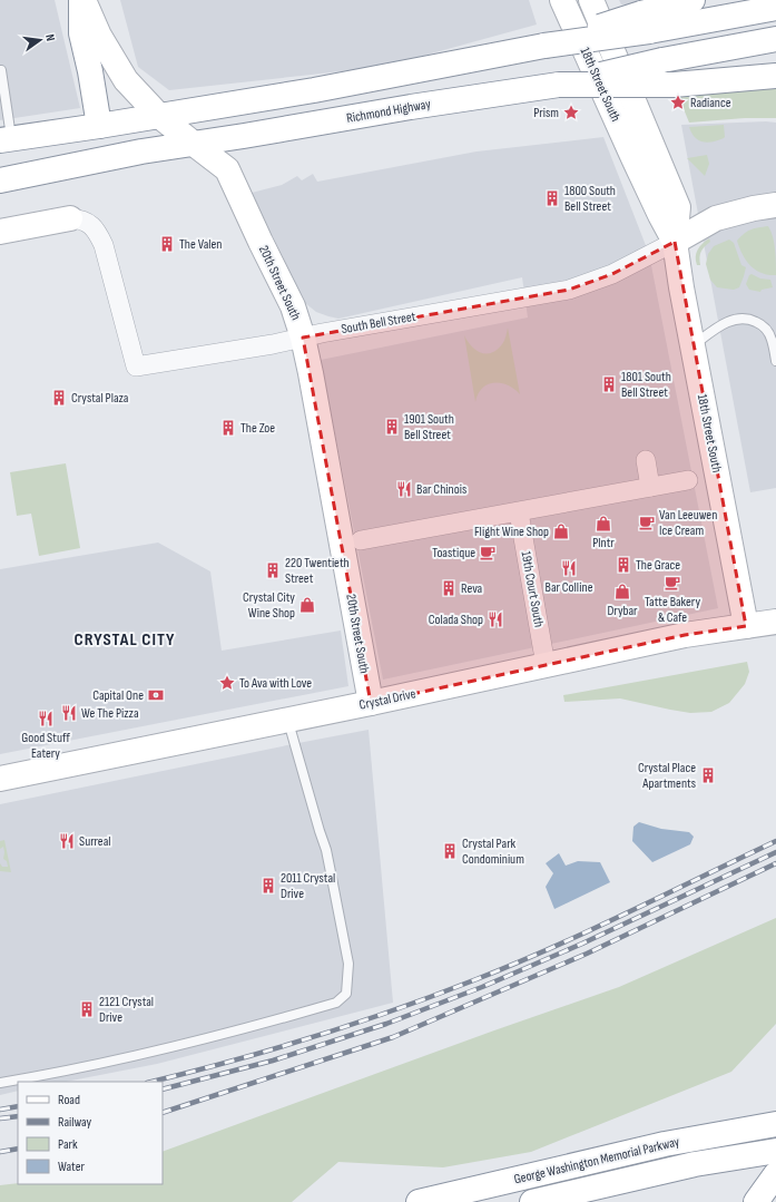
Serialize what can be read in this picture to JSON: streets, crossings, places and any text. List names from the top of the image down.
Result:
{
  "streets": {
    "main road": [
      "18th Street South",
      "Richmond Highway",
      "20th Street South",
      "South Bell Street",
      "Crystal Drive",
      "George Washington Memorial Parkway"
    ],
    "street": ["19th Court South"]
  },
  "crossings": [
    ["18th Street South", "South Bell Street"],
    ["18th Street South", "Crystal Drive"],
    ["Richmond Highway", "20th Street South"],
    ["20th Street South", "South Bell Street"],
    ["20th Street South", "Crystal Drive"],
    ["19th Court South", "Crystal Drive"]
  ],
  "districts": ["CRYSTAL CITY"],
  "places": {
    "place": ["Radiance", "Prism", "To Ava with Love"],
    "building": [
      "1800 South Bell Street",
      "The Valen",
      "1801 South Bell Street",
      "Crystal Plaza",
      "1901 South Bell Street",
      "The Zoe",
      "The Grace",
      "220 Twentieth Street",
      "Reva",
      "Crystal Place Apartments",
      "Crystal Park Condominium",
      "2011 Crystal Drive",
      "2121 Crystal Drive"
    ],
    "restaurant": [
      "Bar Chinois",
      "Bar Colline",
      "Colada Shop",
      "We The Pizza",
      "Good Stuff Eatery",
      "Surreal"
    ],
    "cafe": ["Van Leeuwen Ice Cream", "Toastique", "Tatte Bakery & Cafe"],
    "shop": [
      "Plntr",
      "Flight Wine Shop",
      "Drybar",
      "Crystal City Wine Shop"
    ],
    "bank": ["Capital One"]
  },
  "legend": [
    "Road",
    "Railway",
    "Park",
    "Water"
  ],
  "north": "right"
}
